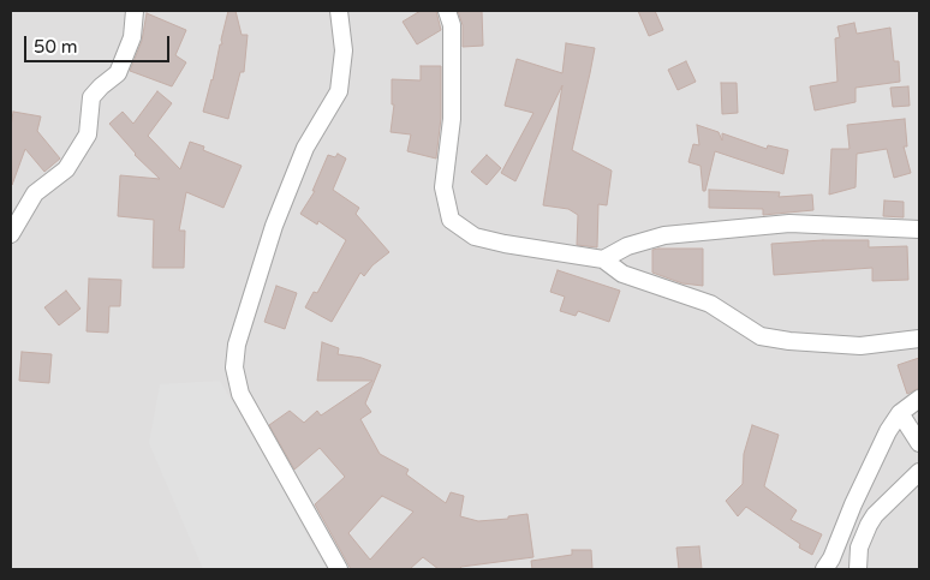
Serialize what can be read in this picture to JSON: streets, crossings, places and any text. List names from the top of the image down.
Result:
{
  "scale_bar": "50 m"
}
